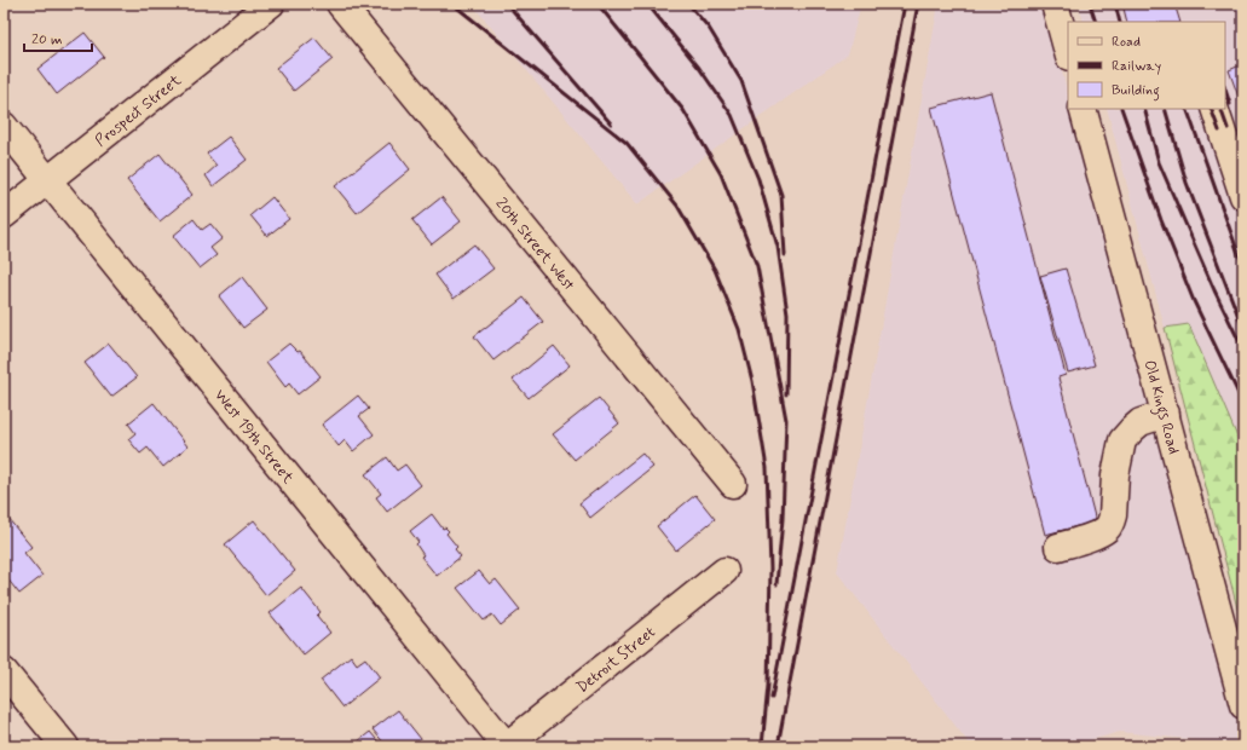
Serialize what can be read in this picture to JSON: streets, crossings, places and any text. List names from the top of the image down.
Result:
{
  "streets": {
    "street": [
      "Prospect Street",
      "20th Street West",
      "Old Kings Road",
      "West 19th Street",
      "Detroit Street"
    ]
  },
  "crossings": [
    ["Prospect Street", "West 19th Street"],
    ["West 19th Street", "Detroit Street"]
  ],
  "legend": ["Road", "Railway", "Building"],
  "scale_bar": "20 m"
}
